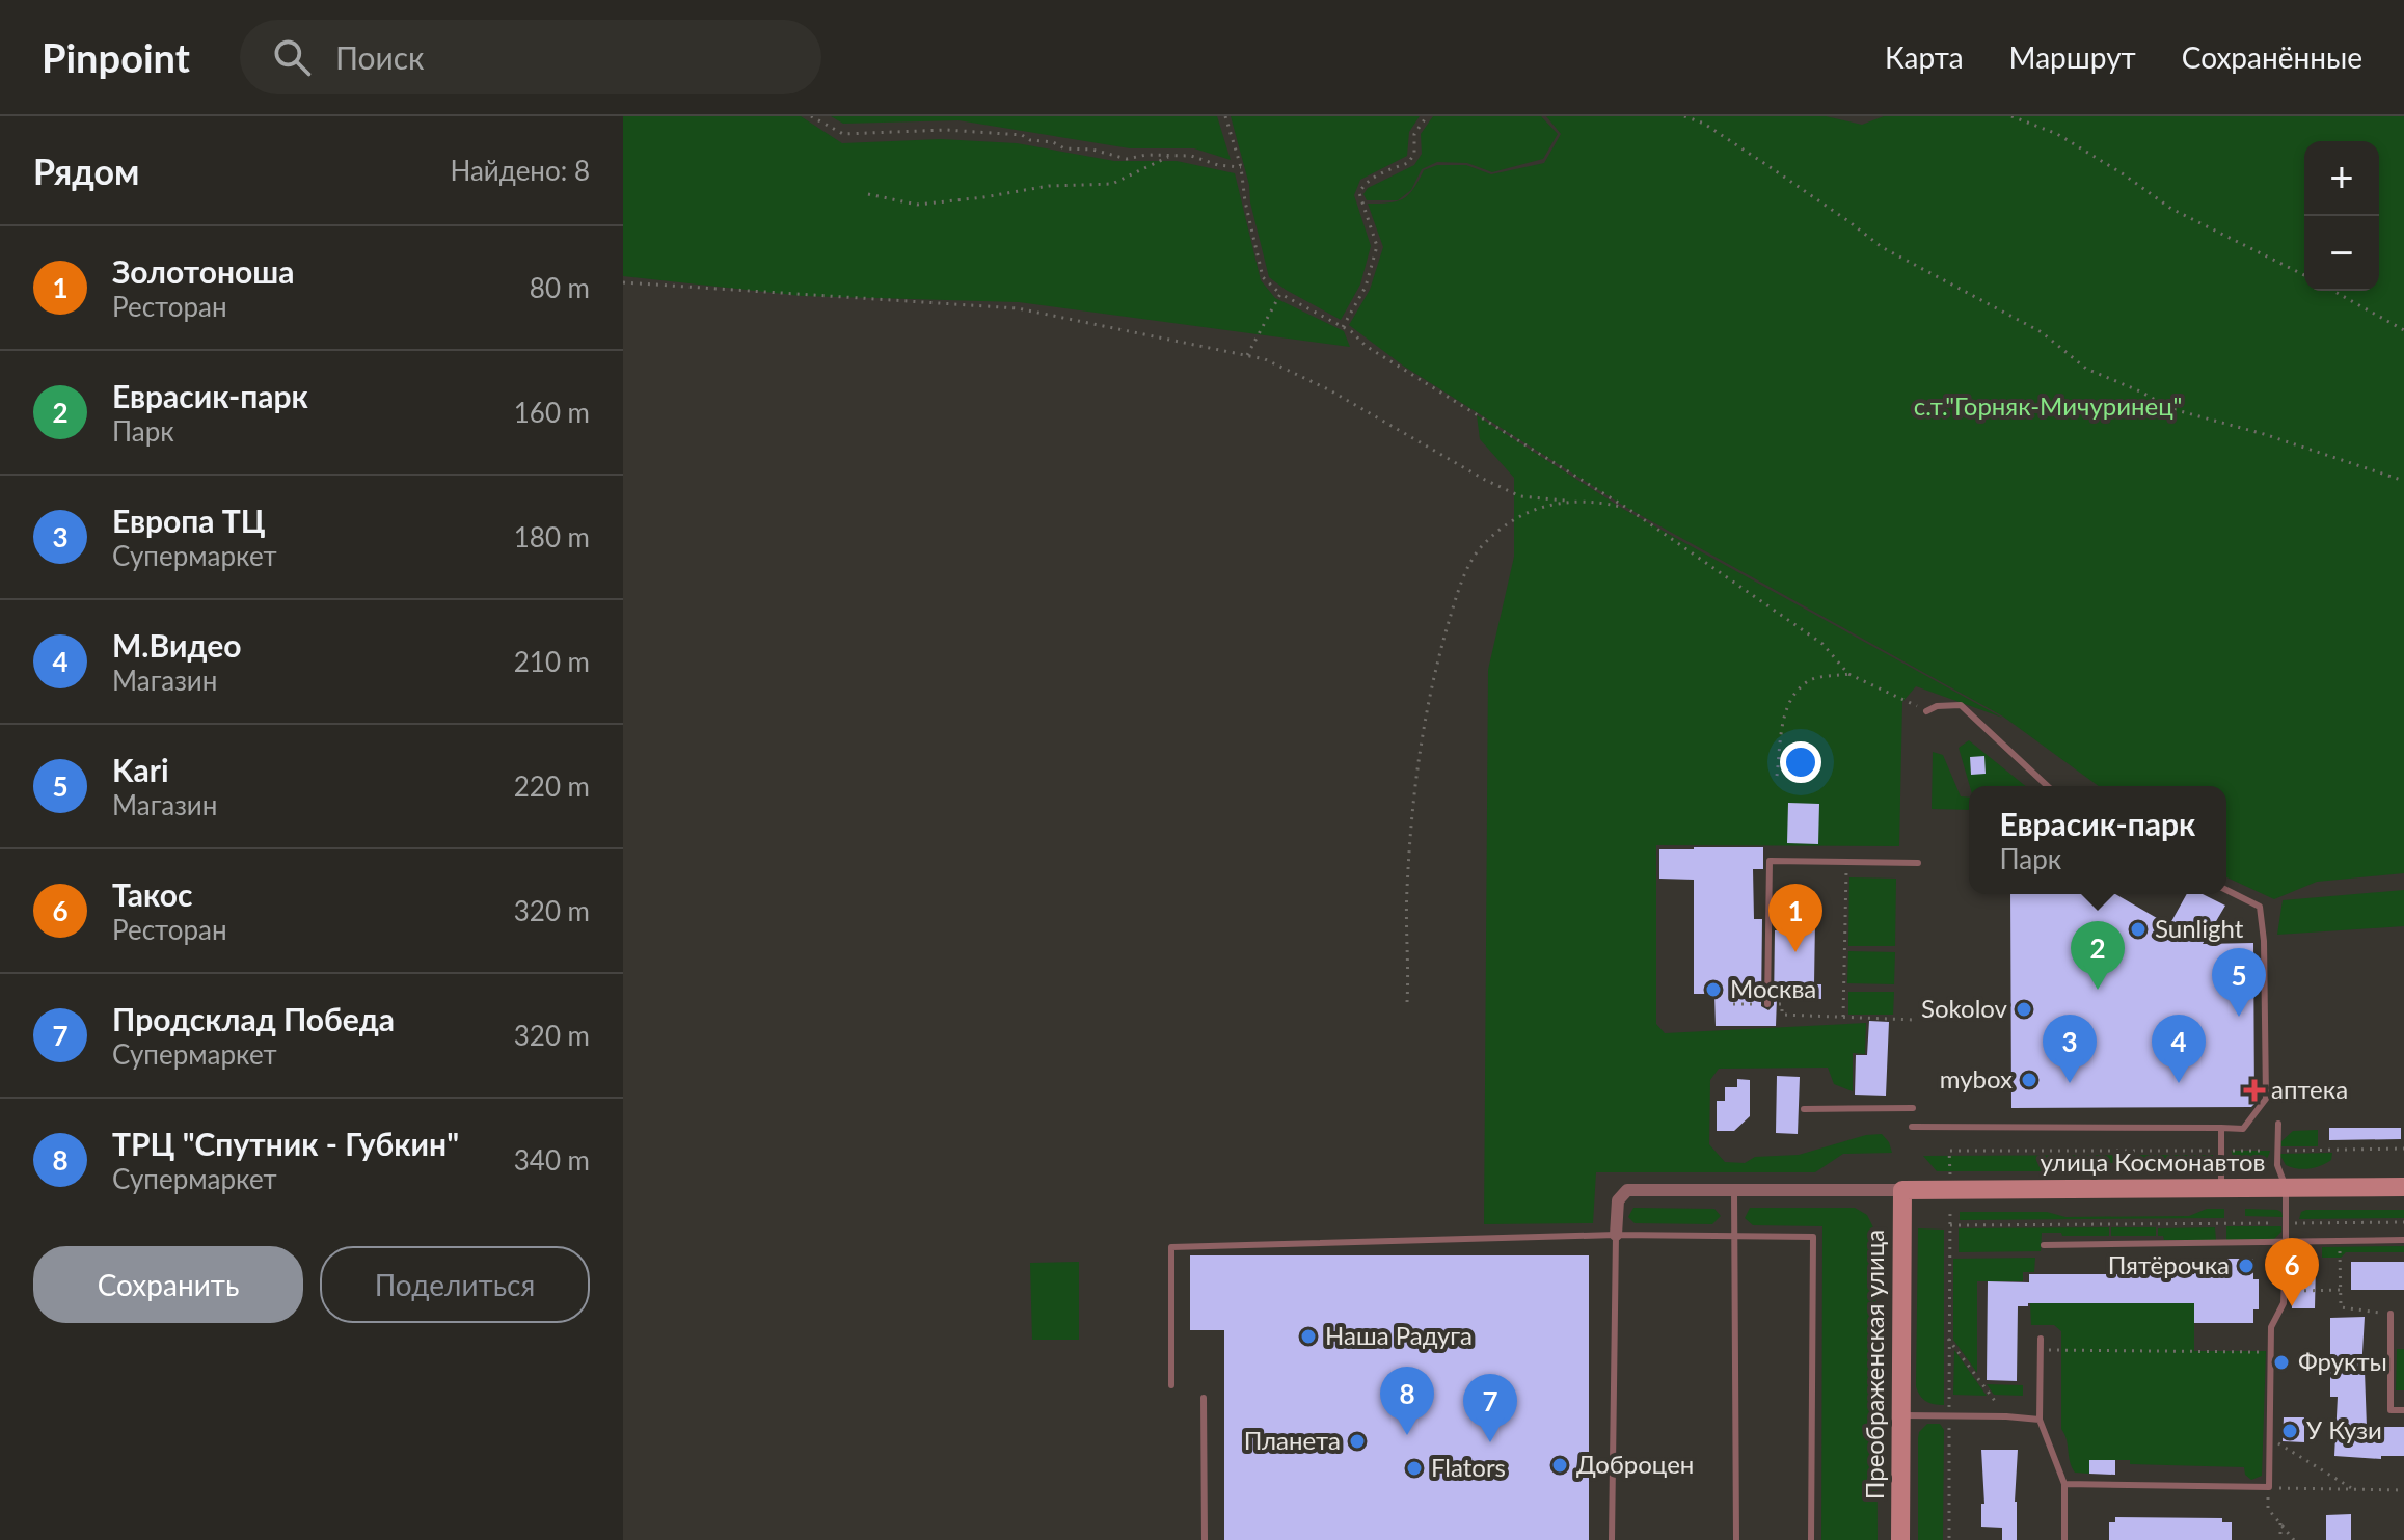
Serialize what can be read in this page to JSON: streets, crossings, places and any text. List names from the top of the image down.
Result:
{
  "streets": {
    "main road": ["улица Космонавтов", "Преображенская улица"]
  },
  "crossings": [
    ["улица Космонавтов", "Преображенская улица"]
  ],
  "parks": ["с.т.\"Горняк-Мичуринец\""],
  "places": {
    "other": [
      "Sunlight",
      "Москва",
      "Sokolov",
      "mybox",
      "Пятёрочка",
      "Наша Радуга",
      "Фрукты",
      "У Кузи",
      "Планета",
      "Доброцен",
      "Flators"
    ],
    "health": ["аптека"]
  },
  "page": {
    "header": "Pinpoint",
    "search": "Поиск",
    "nav": ["Карта", "Маршрут", "Сохранённые"],
    "heading": ["Рядом", "Найдено: 8"],
    "map_buttons": ["+", "−"],
    "list": [
      {
        "mark": "1",
        "name": "Золотоноша",
        "note": "Ресторан",
        "value": "80 m"
      },
      {
        "mark": "2",
        "name": "Еврасик-парк",
        "note": "Парк",
        "value": "160 m"
      },
      {
        "mark": "3",
        "name": "Европа ТЦ",
        "note": "Супермаркет",
        "value": "180 m"
      },
      {
        "mark": "4",
        "name": "М.Видео",
        "note": "Магазин",
        "value": "210 m"
      },
      {
        "mark": "5",
        "name": "Kari",
        "note": "Магазин",
        "value": "220 m"
      },
      {
        "mark": "6",
        "name": "Такос",
        "note": "Ресторан",
        "value": "320 m"
      },
      {
        "mark": "7",
        "name": "Продсклад Победа",
        "note": "Супермаркет",
        "value": "320 m"
      },
      {
        "mark": "8",
        "name": "ТРЦ \"Спутник - Губкин\"",
        "note": "Супермаркет",
        "value": "340 m"
      }
    ],
    "popup": ["Еврасик-парк", "Парк"],
    "pins": [
      "1",
      "2",
      "5",
      "3",
      "4",
      "6",
      "8",
      "7"
    ],
    "buttons": ["Сохранить", "Поделиться"]
  }
}
